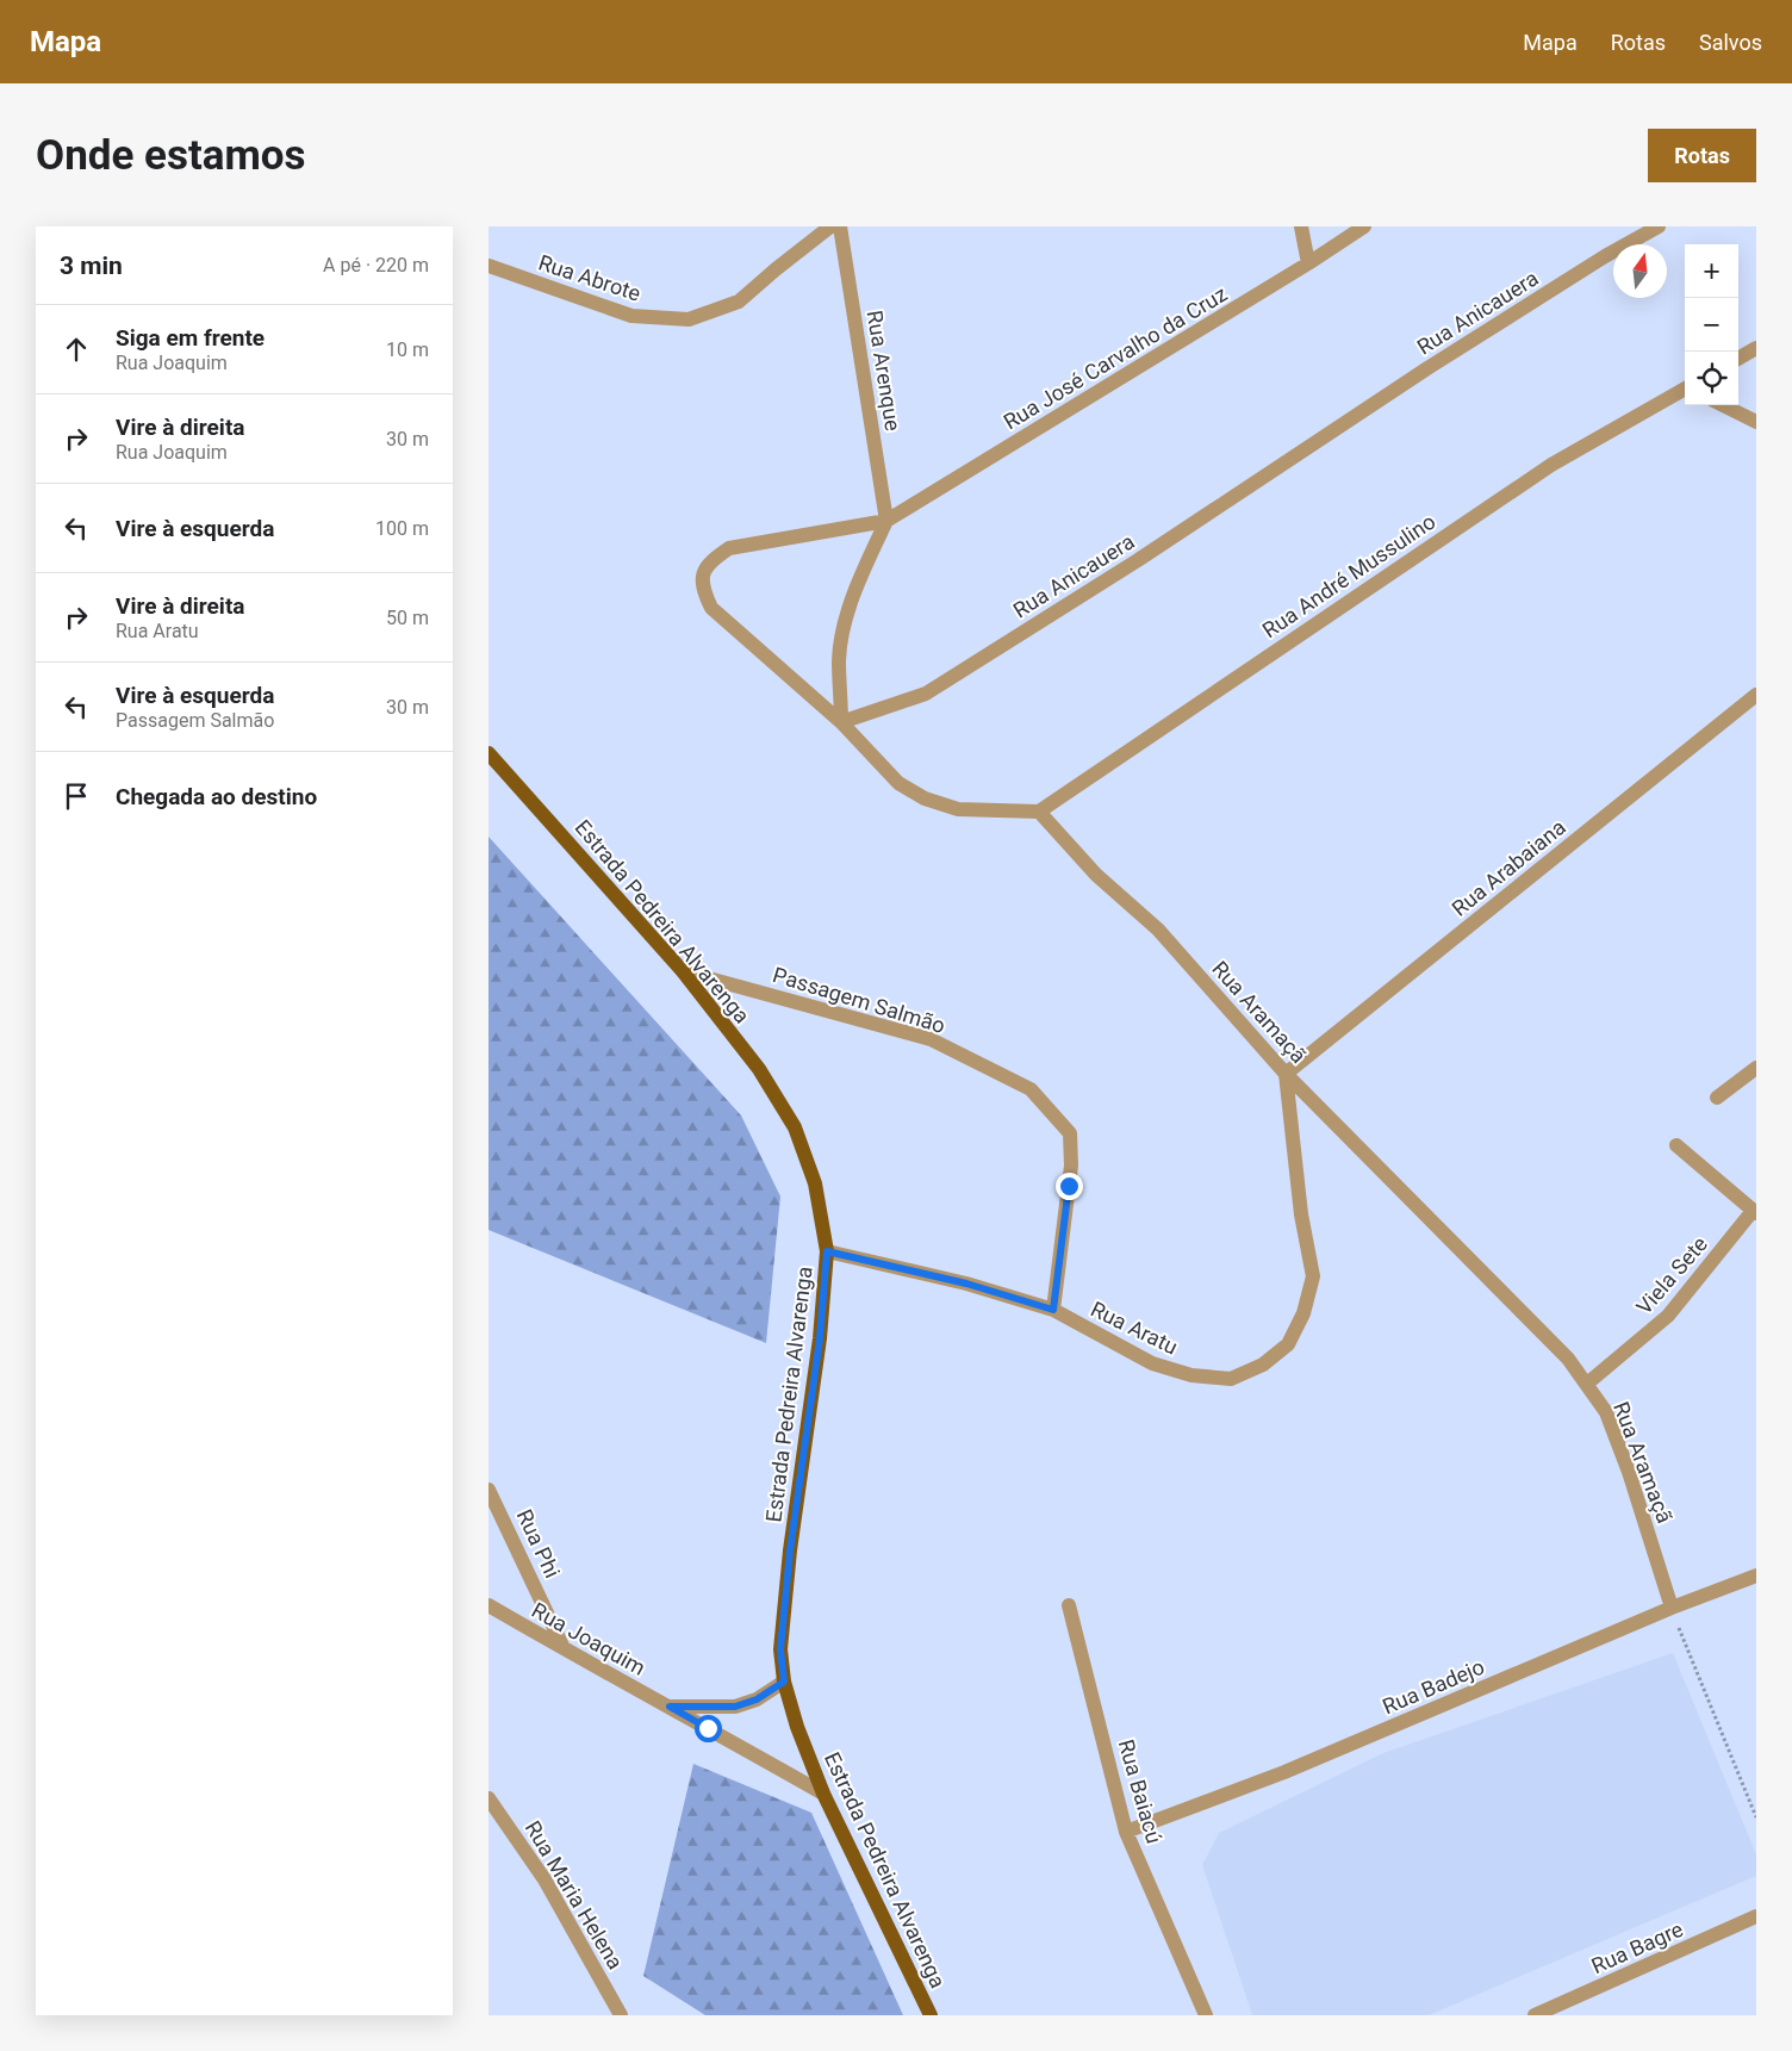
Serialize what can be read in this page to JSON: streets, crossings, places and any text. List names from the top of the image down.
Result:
{
  "streets": {
    "main road": ["Estrada Pedreira Alvarenga"],
    "street": [
      "Rua Abrote",
      "Rua Anicauera",
      "Rua José Carvalho da Cruz",
      "Rua Arenque",
      "Rua André Mussulino",
      "Rua Arabaiana",
      "Passagem Salmão",
      "Rua Aramaçã",
      "Viela Sete",
      "Rua Aratu",
      "Rua Phi",
      "Rua Joaquim",
      "Rua Badejo",
      "Rua Baiacú",
      "Rua Maria Helena",
      "Rua Bagre"
    ]
  },
  "crossings": [
    ["Rua José Carvalho da Cruz", "Rua Arenque"],
    ["Rua André Mussulino", "Rua Aramaçã"],
    ["Rua Arabaiana", "Rua Aramaçã"],
    ["Rua Arabaiana", "Rua Aratu"],
    ["Estrada Pedreira Alvarenga", "Passagem Salmão"],
    ["Estrada Pedreira Alvarenga", "Rua Aratu"],
    ["Estrada Pedreira Alvarenga", "Rua Joaquim"],
    ["Passagem Salmão", "Rua Aratu"],
    ["Rua Aramaçã", "Viela Sete"],
    ["Rua Aramaçã", "Rua Aratu"],
    ["Rua Aramaçã", "Rua Badejo"],
    ["Rua Phi", "Rua Joaquim"],
    ["Rua Badejo", "Rua Baiacú"]
  ],
  "north": "top",
  "page": {
    "header": "Mapa",
    "nav": ["Mapa", "Rotas", "Salvos"],
    "buttons": "Rotas",
    "title": "Onde estamos",
    "heading": ["3 min", "A pé · 220 m"],
    "map_buttons": ["+", "−"],
    "list": [
      ["Siga em frente", "Rua Joaquim", "10 m"],
      ["Vire à direita", "Rua Joaquim", "30 m"],
      ["Vire à esquerda", "100 m"],
      ["Vire à direita", "Rua Aratu", "50 m"],
      ["Vire à esquerda", "Passagem Salmão", "30 m"],
      "Chegada ao destino"
    ]
  }
}
